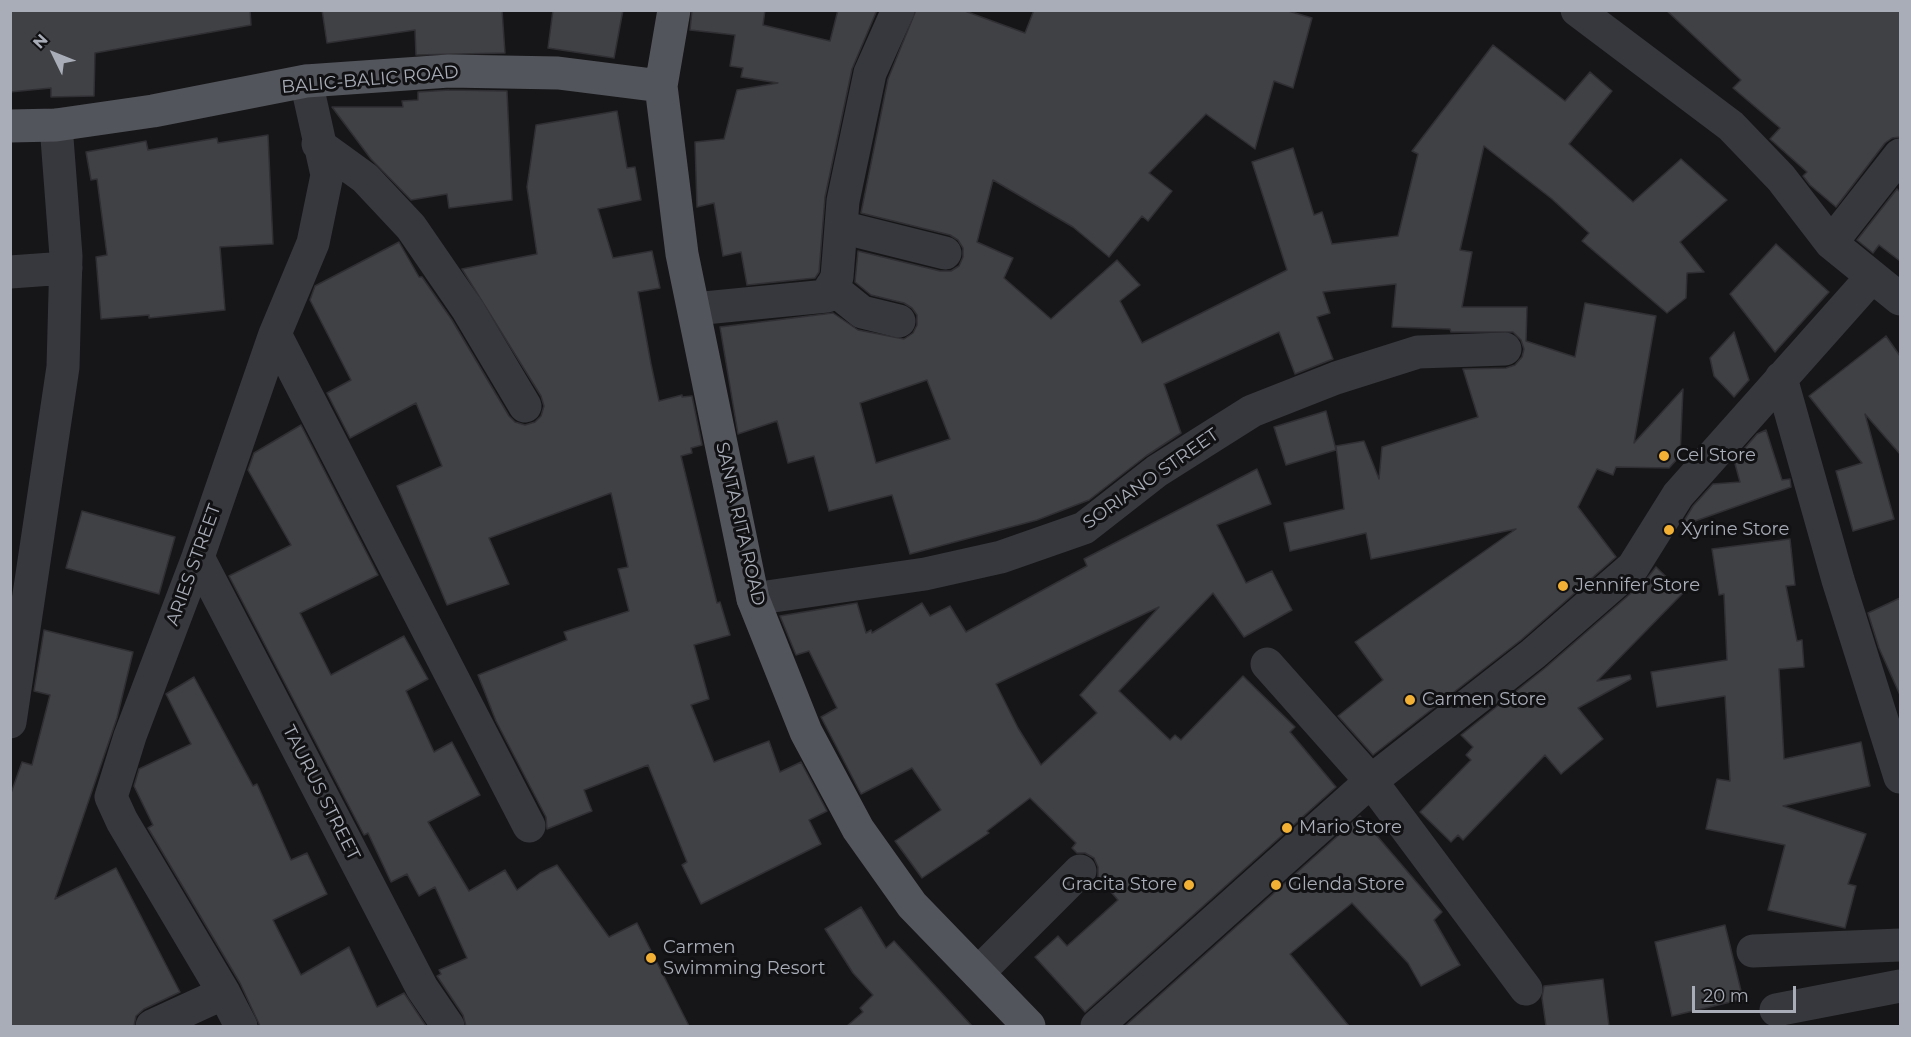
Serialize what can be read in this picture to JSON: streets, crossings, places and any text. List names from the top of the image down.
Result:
{
  "streets": {
    "main road": ["BALIC-BALIC ROAD", "SANTA RITA ROAD"],
    "street": ["SORIANO STREET", "ARIES STREET", "TAURUS STREET"]
  },
  "crossings": [
    ["BALIC-BALIC ROAD", "SANTA RITA ROAD"],
    ["BALIC-BALIC ROAD", "ARIES STREET"],
    ["SORIANO STREET", "SANTA RITA ROAD"],
    ["ARIES STREET", "TAURUS STREET"]
  ],
  "places": [
    "Cel Store",
    "Xyrine Store",
    "Jennifer Store",
    "Carmen Store",
    "Mario Store",
    "Gracita Store",
    "Glenda Store",
    "Carmen Swimming Resort"
  ],
  "scale_bar": "20 m",
  "north": "top left"
}
